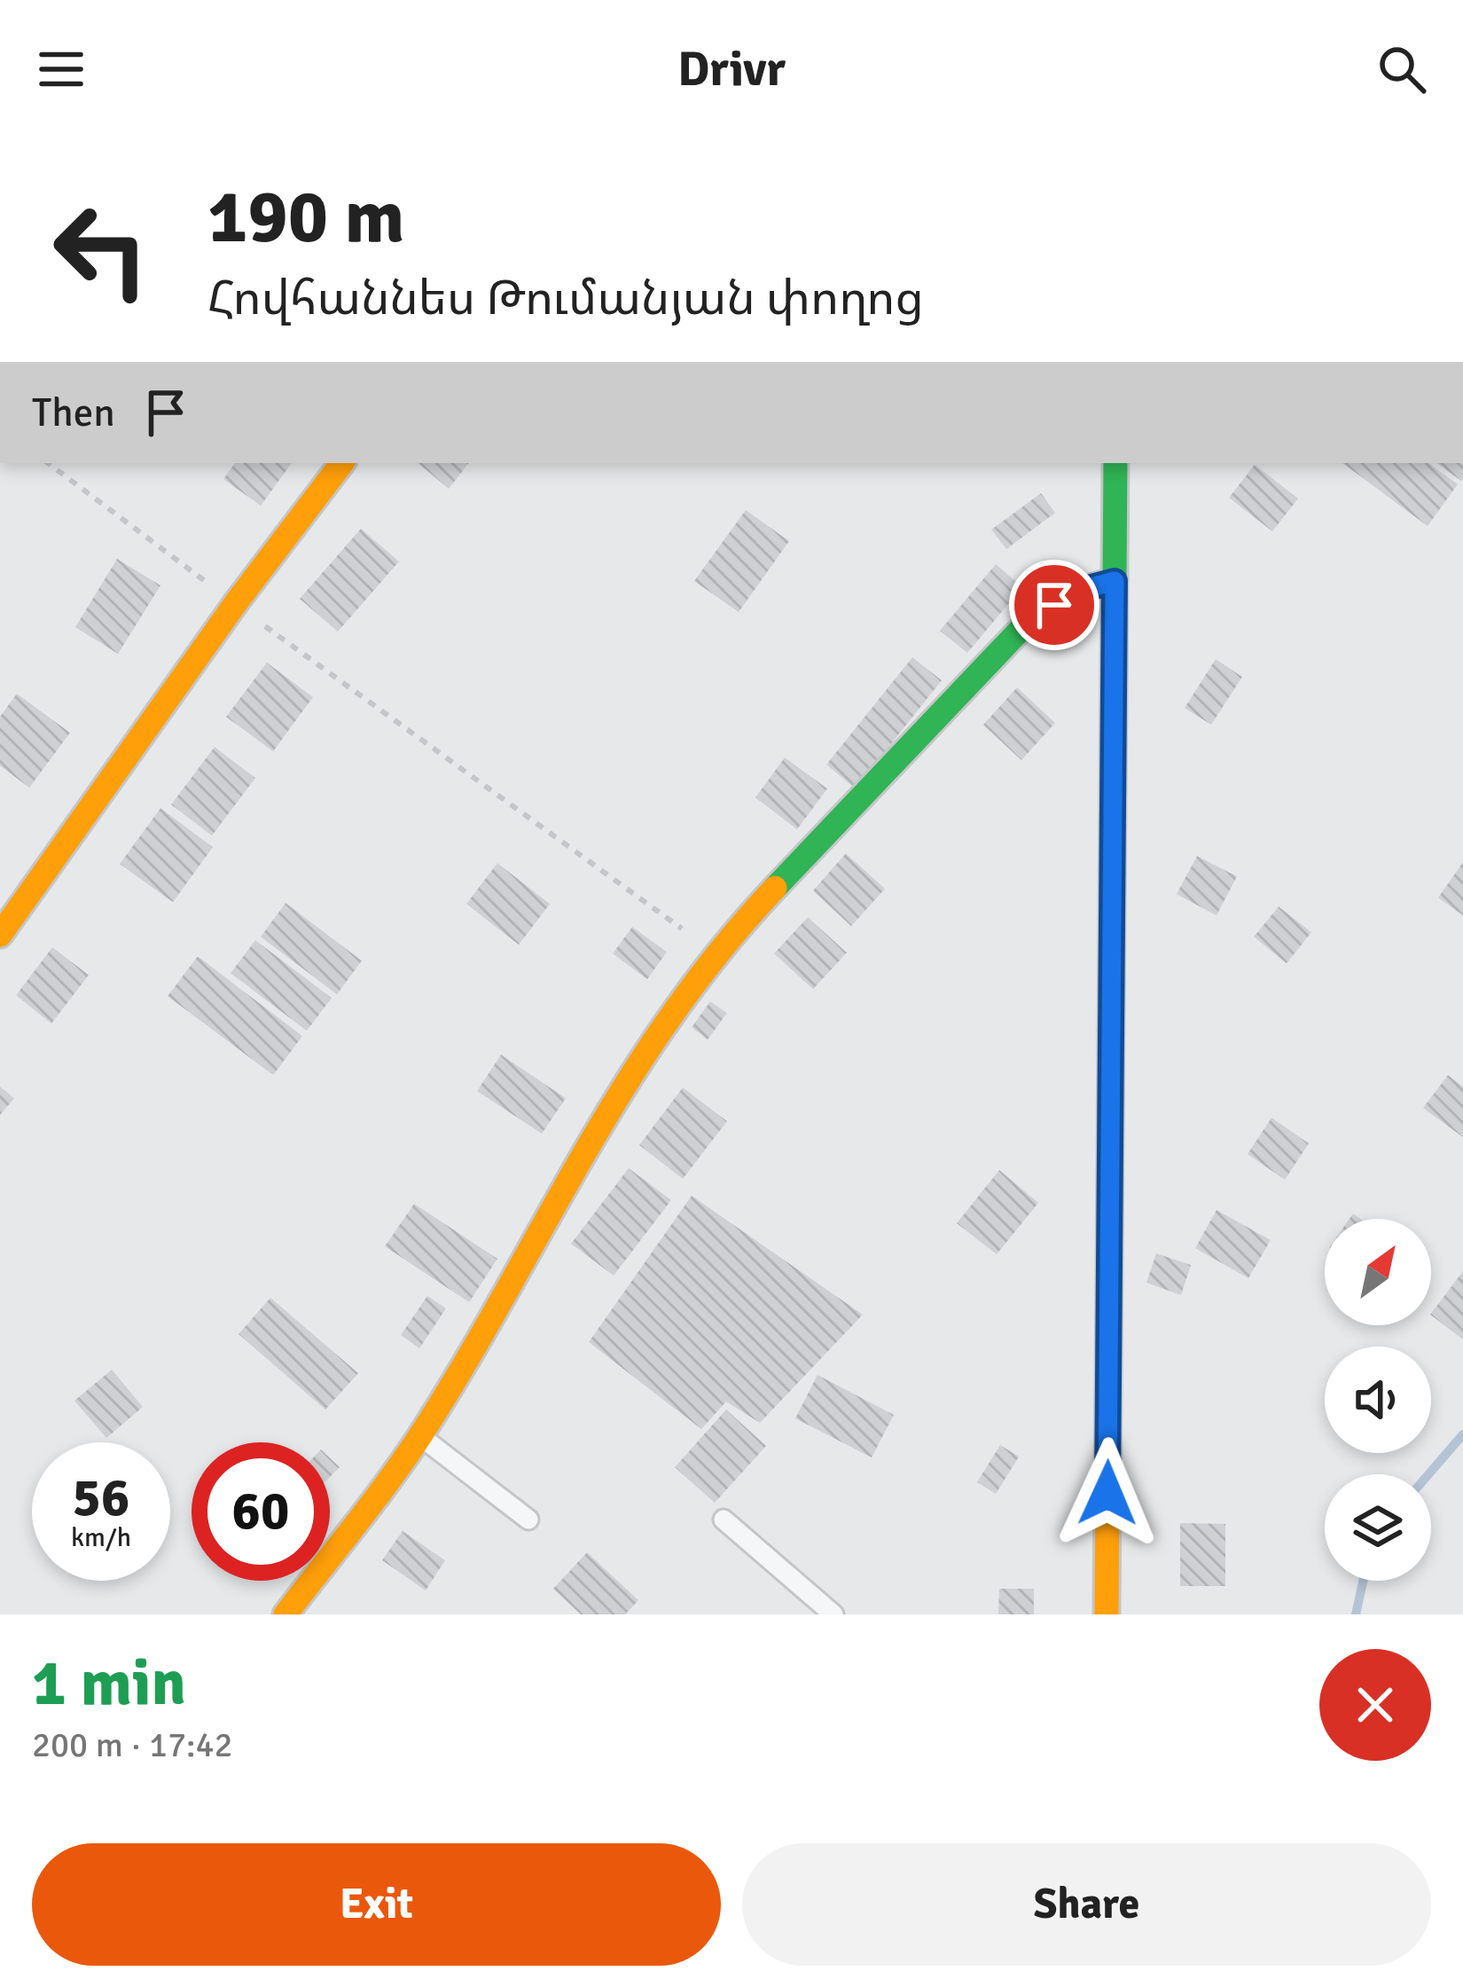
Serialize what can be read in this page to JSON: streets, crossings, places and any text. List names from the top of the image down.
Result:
{
  "north": "top right",
  "page": {
    "header": "Drivr",
    "turn": ["190 m", "Հովհաննես Թումանյան փողոց"],
    "then": "Then",
    "speed": "56 km/h",
    "limit": "60",
    "heading": ["1 min", "200 m · 17:42"],
    "buttons": ["Exit", "Share"]
  }
}
